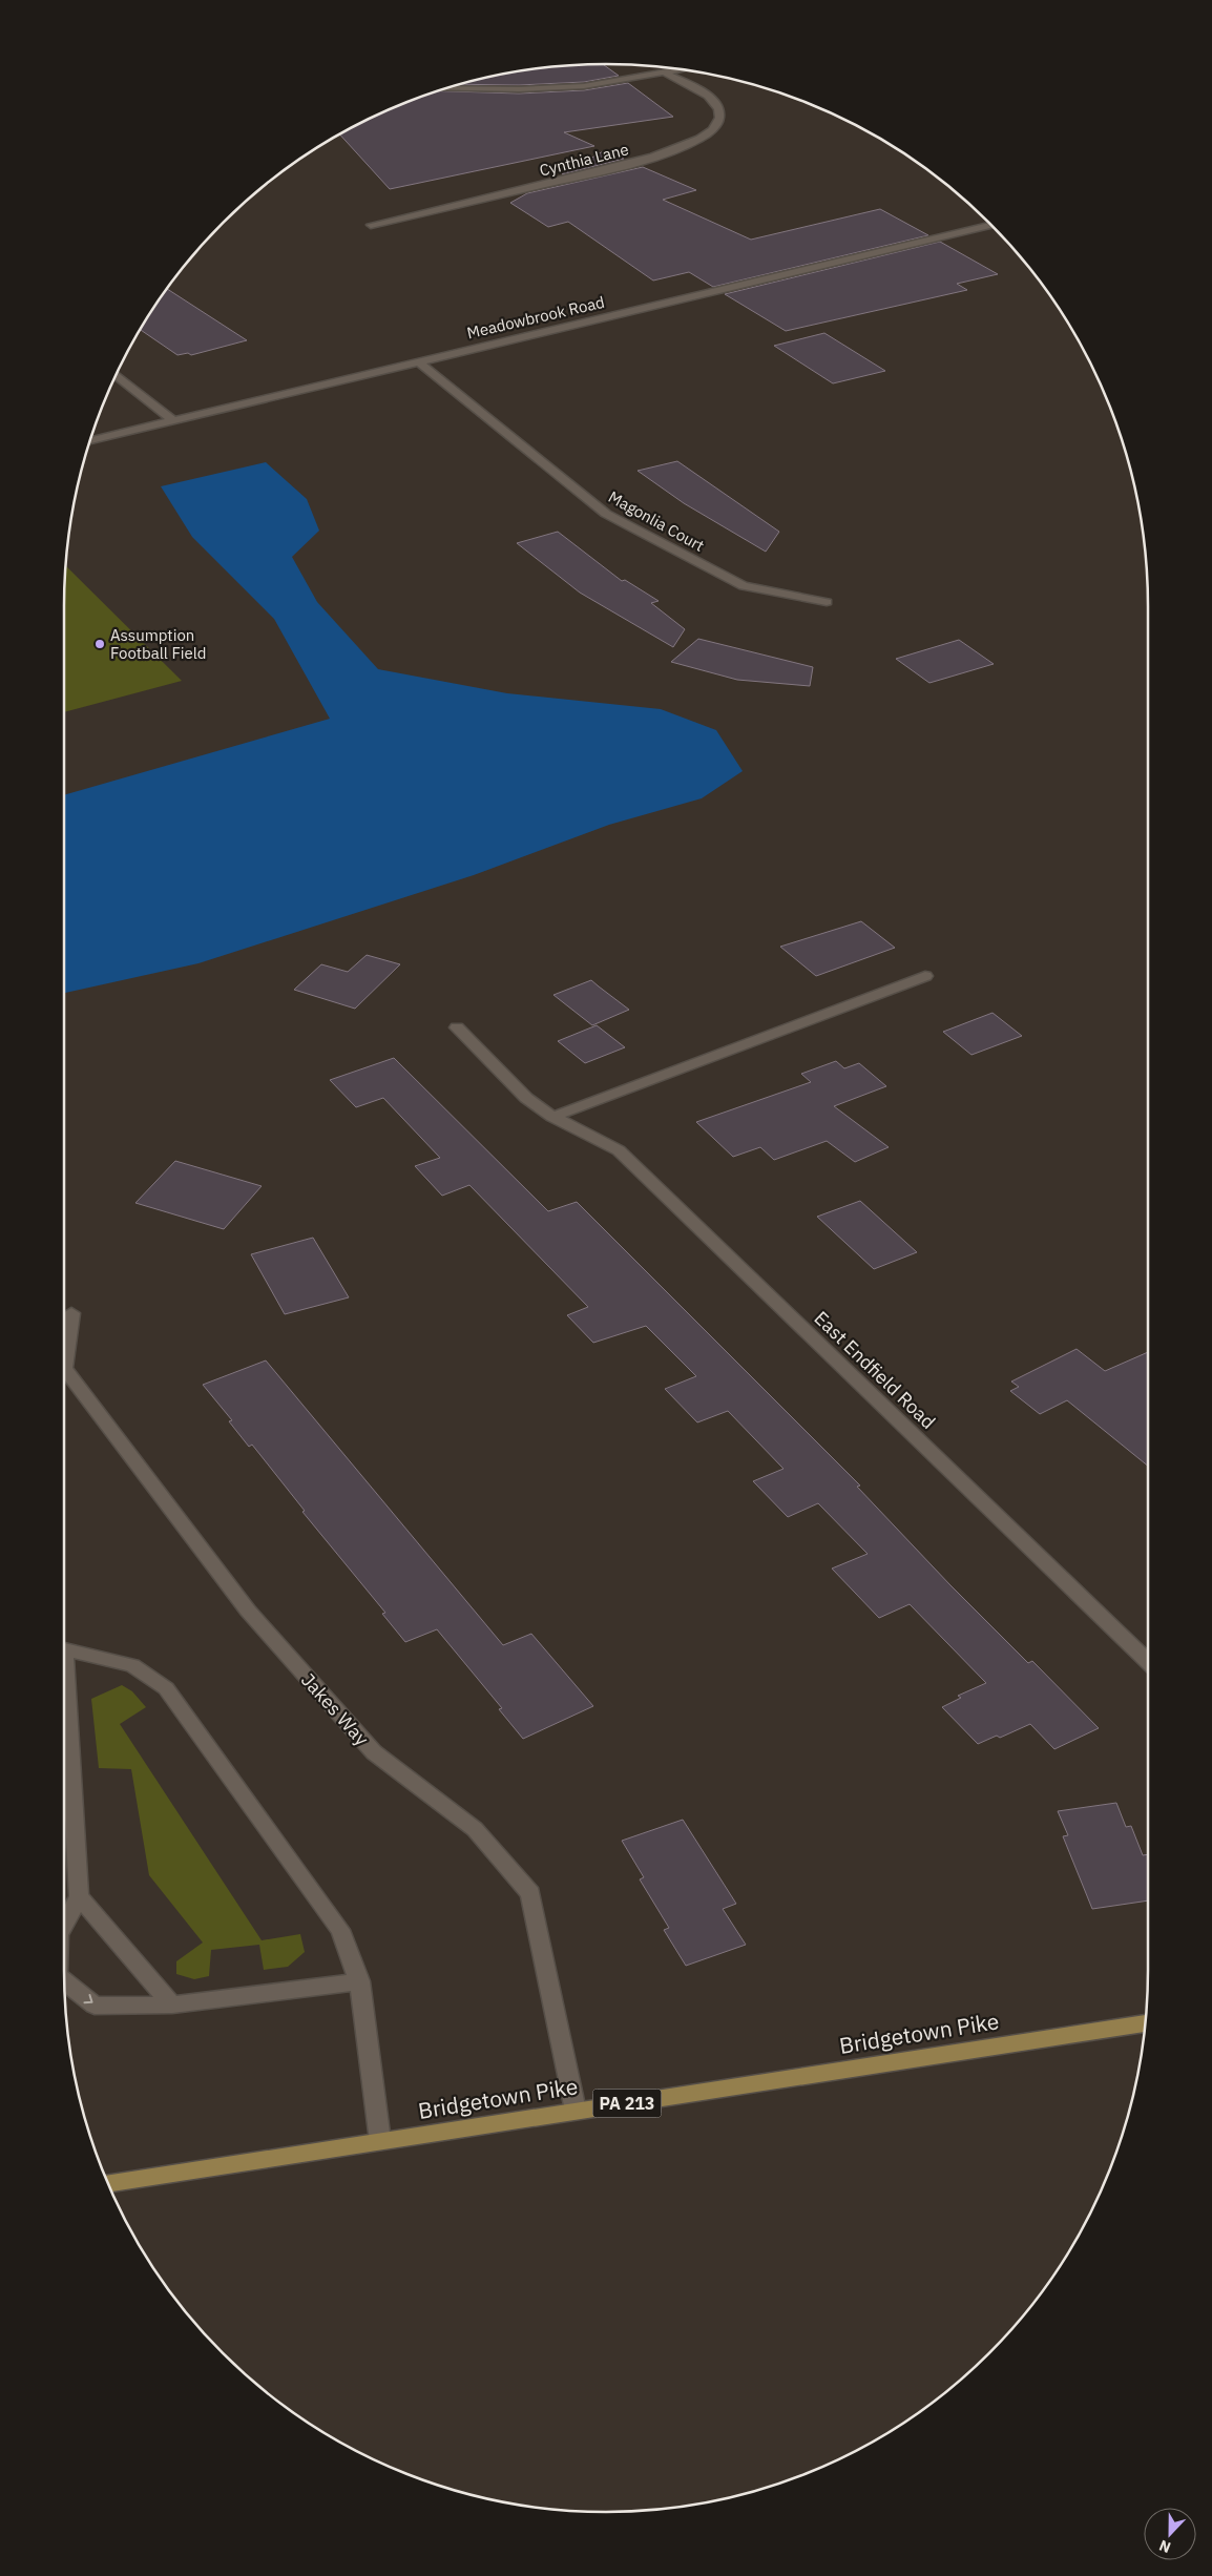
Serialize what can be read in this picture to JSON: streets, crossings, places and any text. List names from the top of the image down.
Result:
{
  "streets": {
    "main road": ["Bridgetown Pike", "PA 213"],
    "street": [
      "Cynthia Lane",
      "Meadowbrook Road",
      "Magonlia Court",
      "East Endfield Road",
      "Jakes Way"
    ]
  },
  "crossings": [
    ["Meadowbrook Road", "Magonlia Court"],
    ["Jakes Way", "Bridgetown Pike"]
  ],
  "places": ["Assumption Football Field"],
  "north": "bottom"
}
